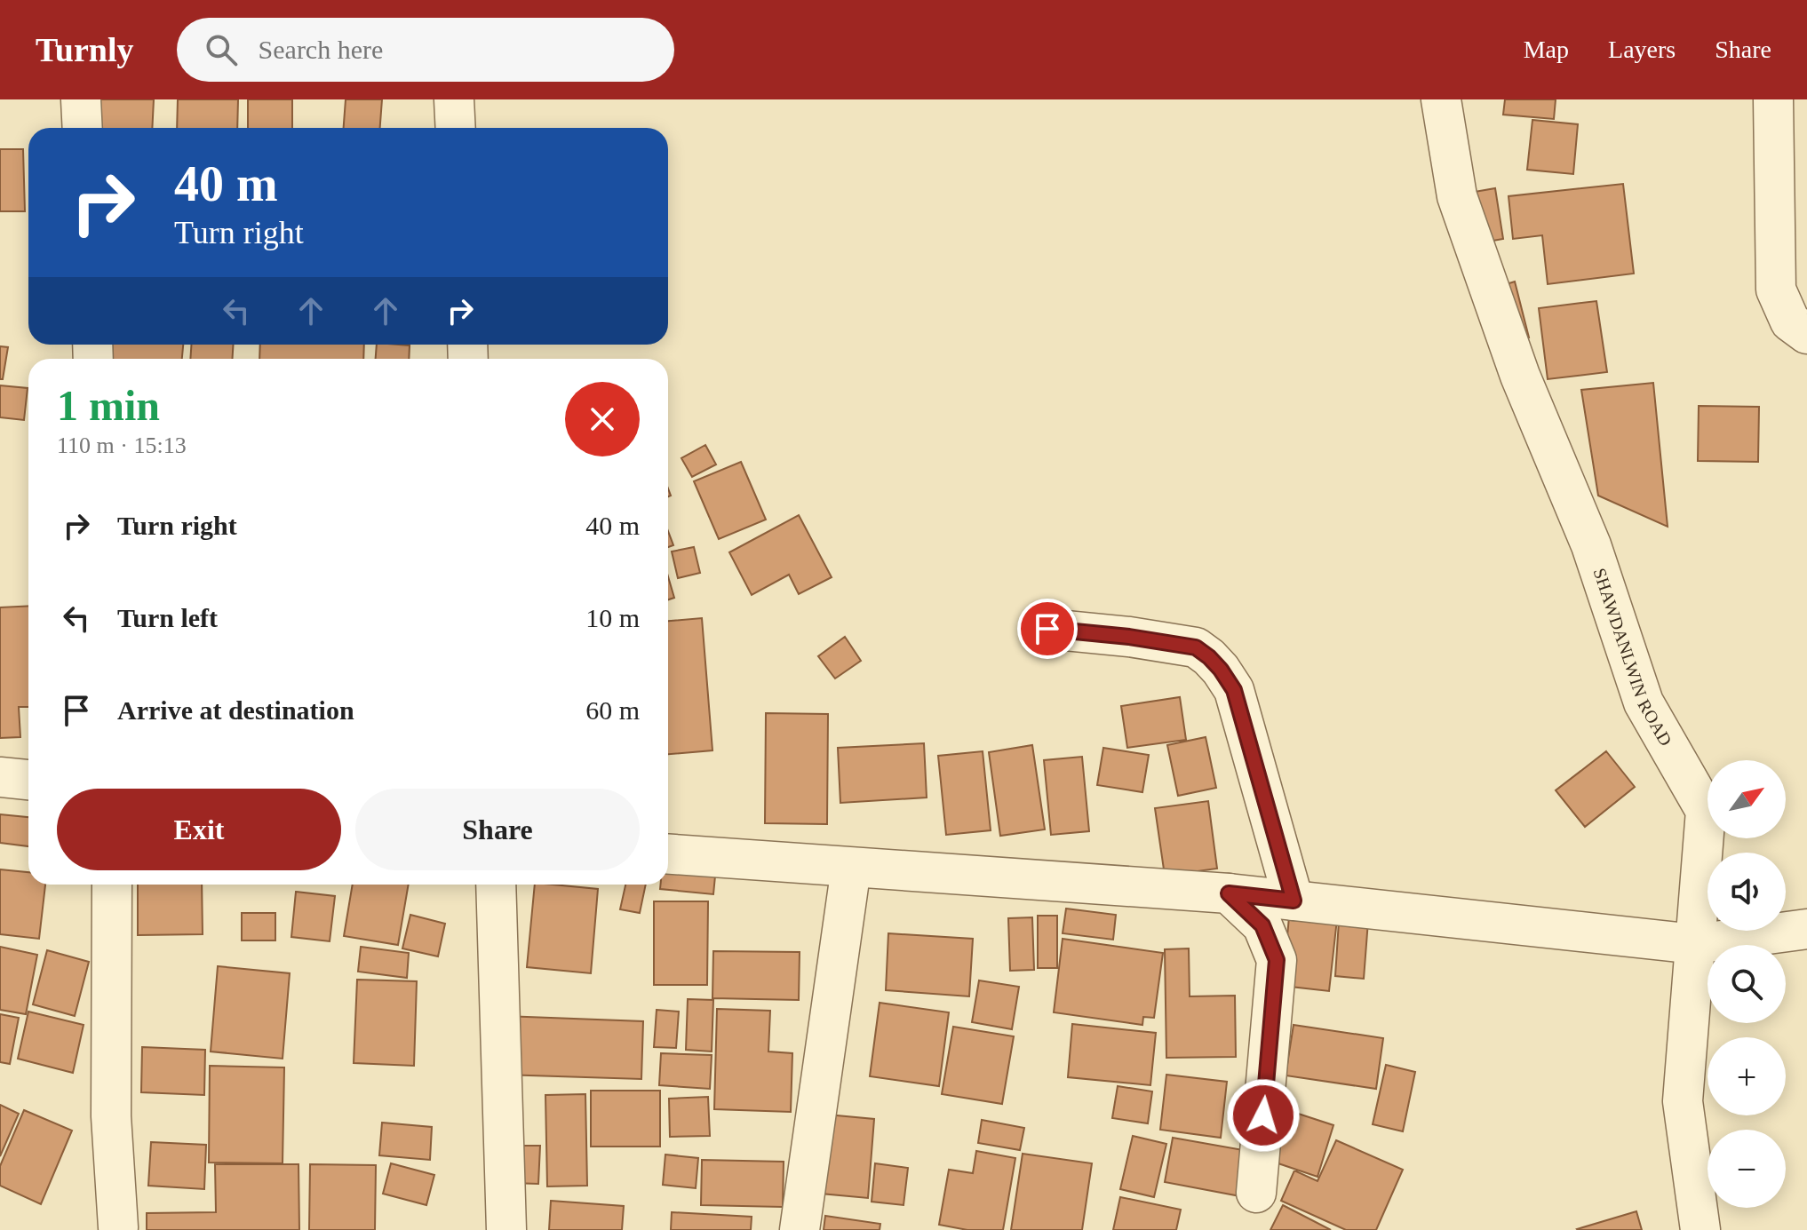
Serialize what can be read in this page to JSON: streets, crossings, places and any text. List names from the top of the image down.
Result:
{
  "streets": {
    "street": ["SHAWDANLWIN ROAD"]
  },
  "north": "top right",
  "page": {
    "header": "Turnly",
    "search": "Search here",
    "nav": ["Map", "Layers", "Share"],
    "turn": ["40 m", "Turn right"],
    "heading": ["1 min", "110 m · 15:13"],
    "list": [
      {
        "name": "Turn right",
        "value": "40 m"
      },
      {
        "name": "Turn left",
        "value": "10 m"
      },
      {
        "name": "Arrive at destination",
        "value": "60 m"
      }
    ],
    "map_buttons": ["+", "−"],
    "buttons": ["Exit", "Share"]
  }
}
